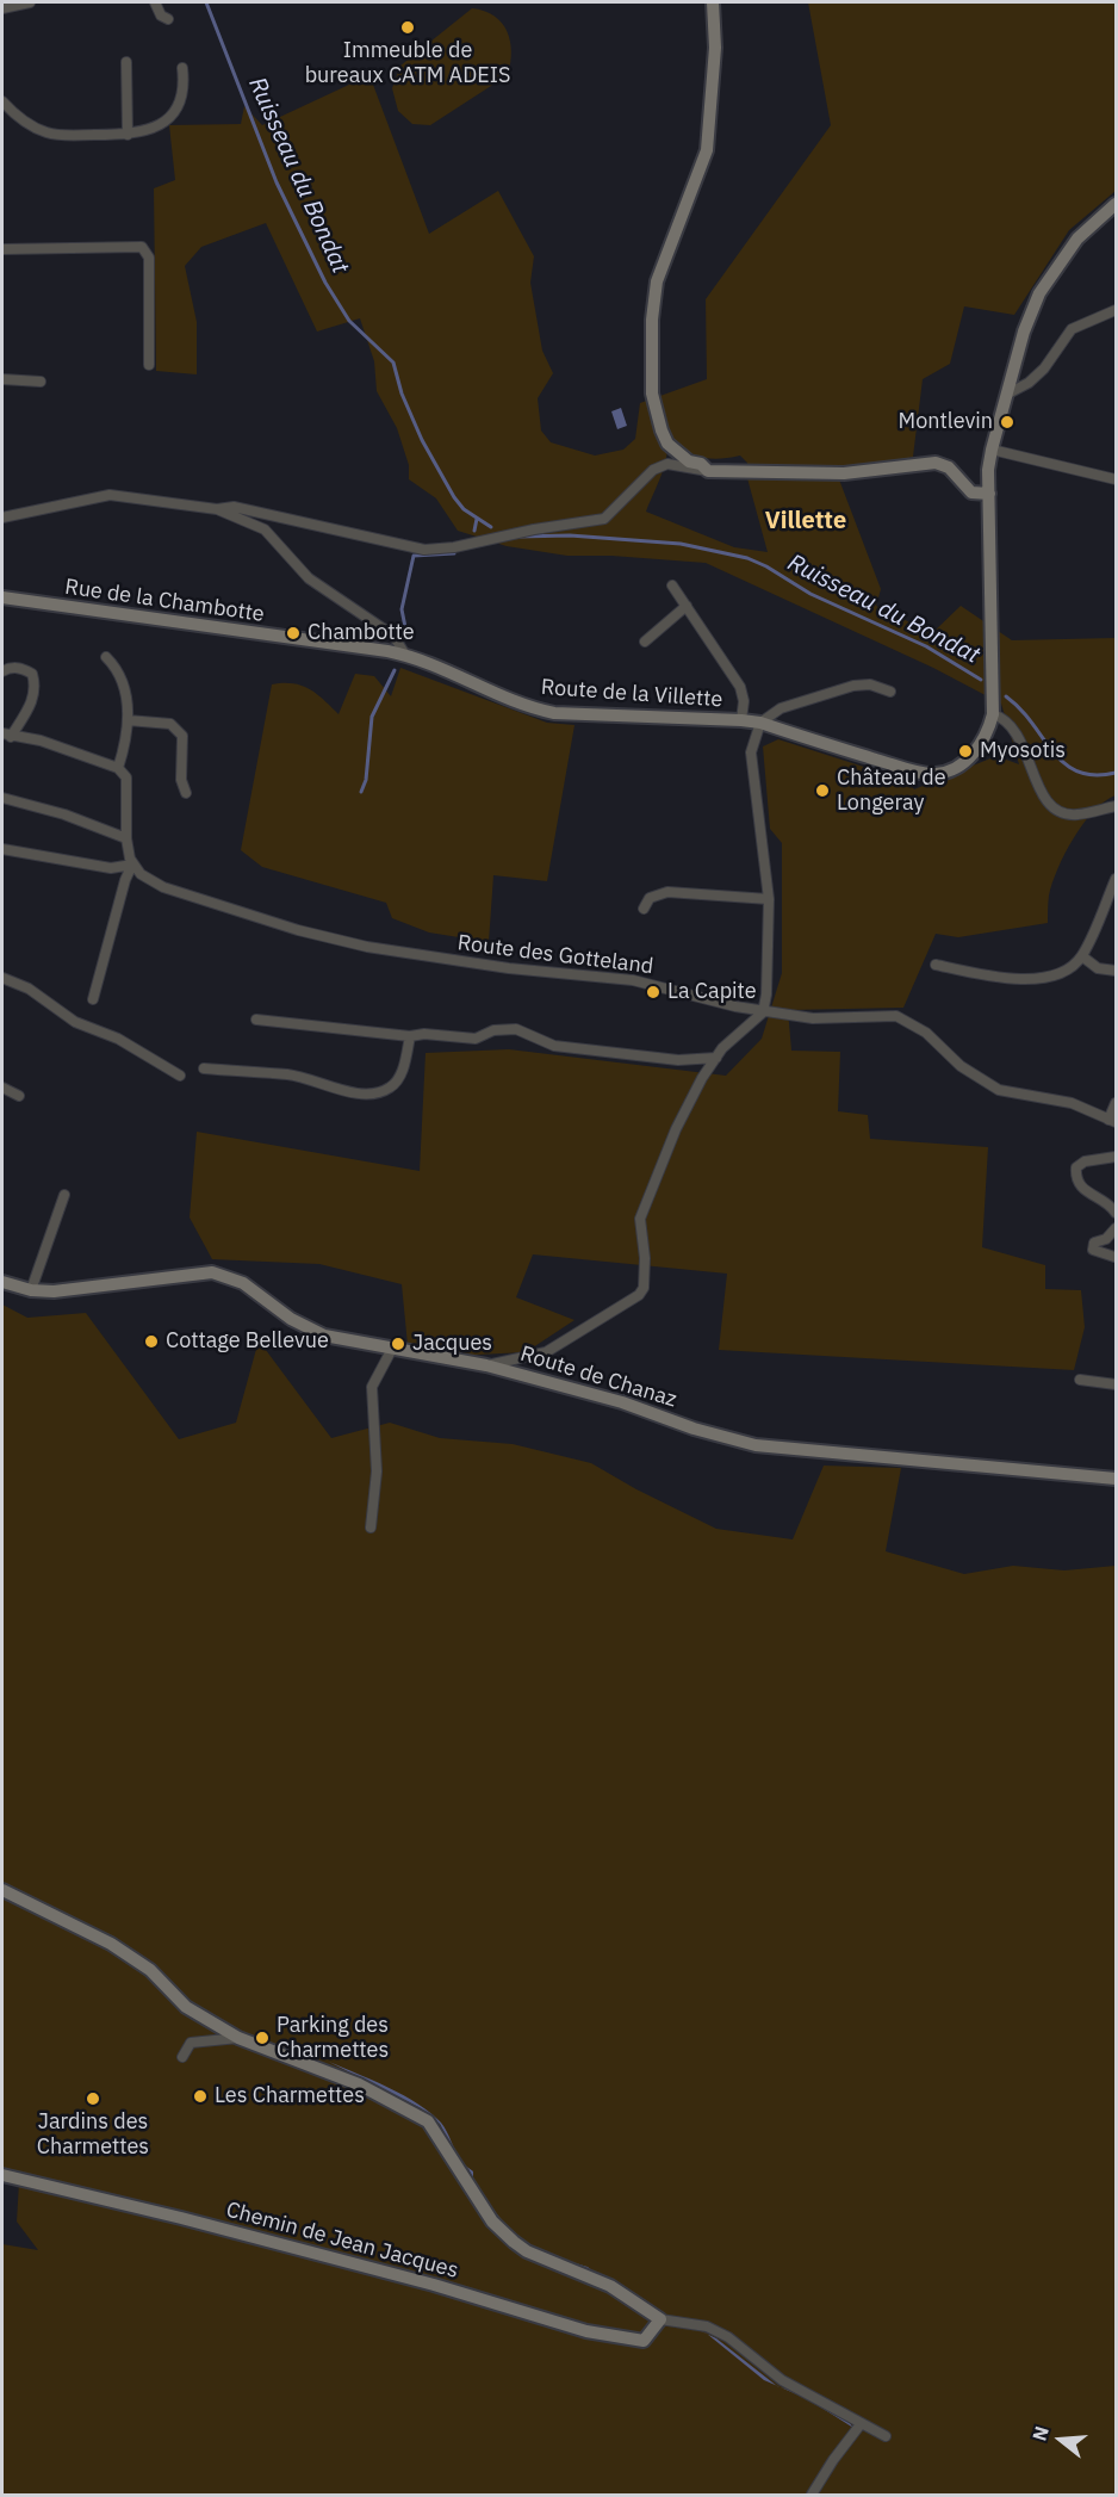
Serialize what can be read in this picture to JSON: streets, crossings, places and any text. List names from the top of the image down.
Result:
{
  "streets": {
    "street": [
      "Rue de la Chambotte",
      "Route de la Villette",
      "Route des Gotteland",
      "Route de Chanaz",
      "Chemin de Jean Jacques"
    ]
  },
  "crossings": [
    ["Rue de la Chambotte", "Route de la Villette"]
  ],
  "districts": ["Villette"],
  "water": ["Ruisseau du Bondat"],
  "places": [
    "Immeuble de bureaux CATM ADEIS",
    "Montlevin",
    "Chambotte",
    "Myosotis",
    "Château de Longeray",
    "La Capite",
    "Cottage Bellevue",
    "Jacques",
    "Parking des Charmettes",
    "Les Charmettes",
    "Jardins des Charmettes"
  ],
  "north": "left"
}
